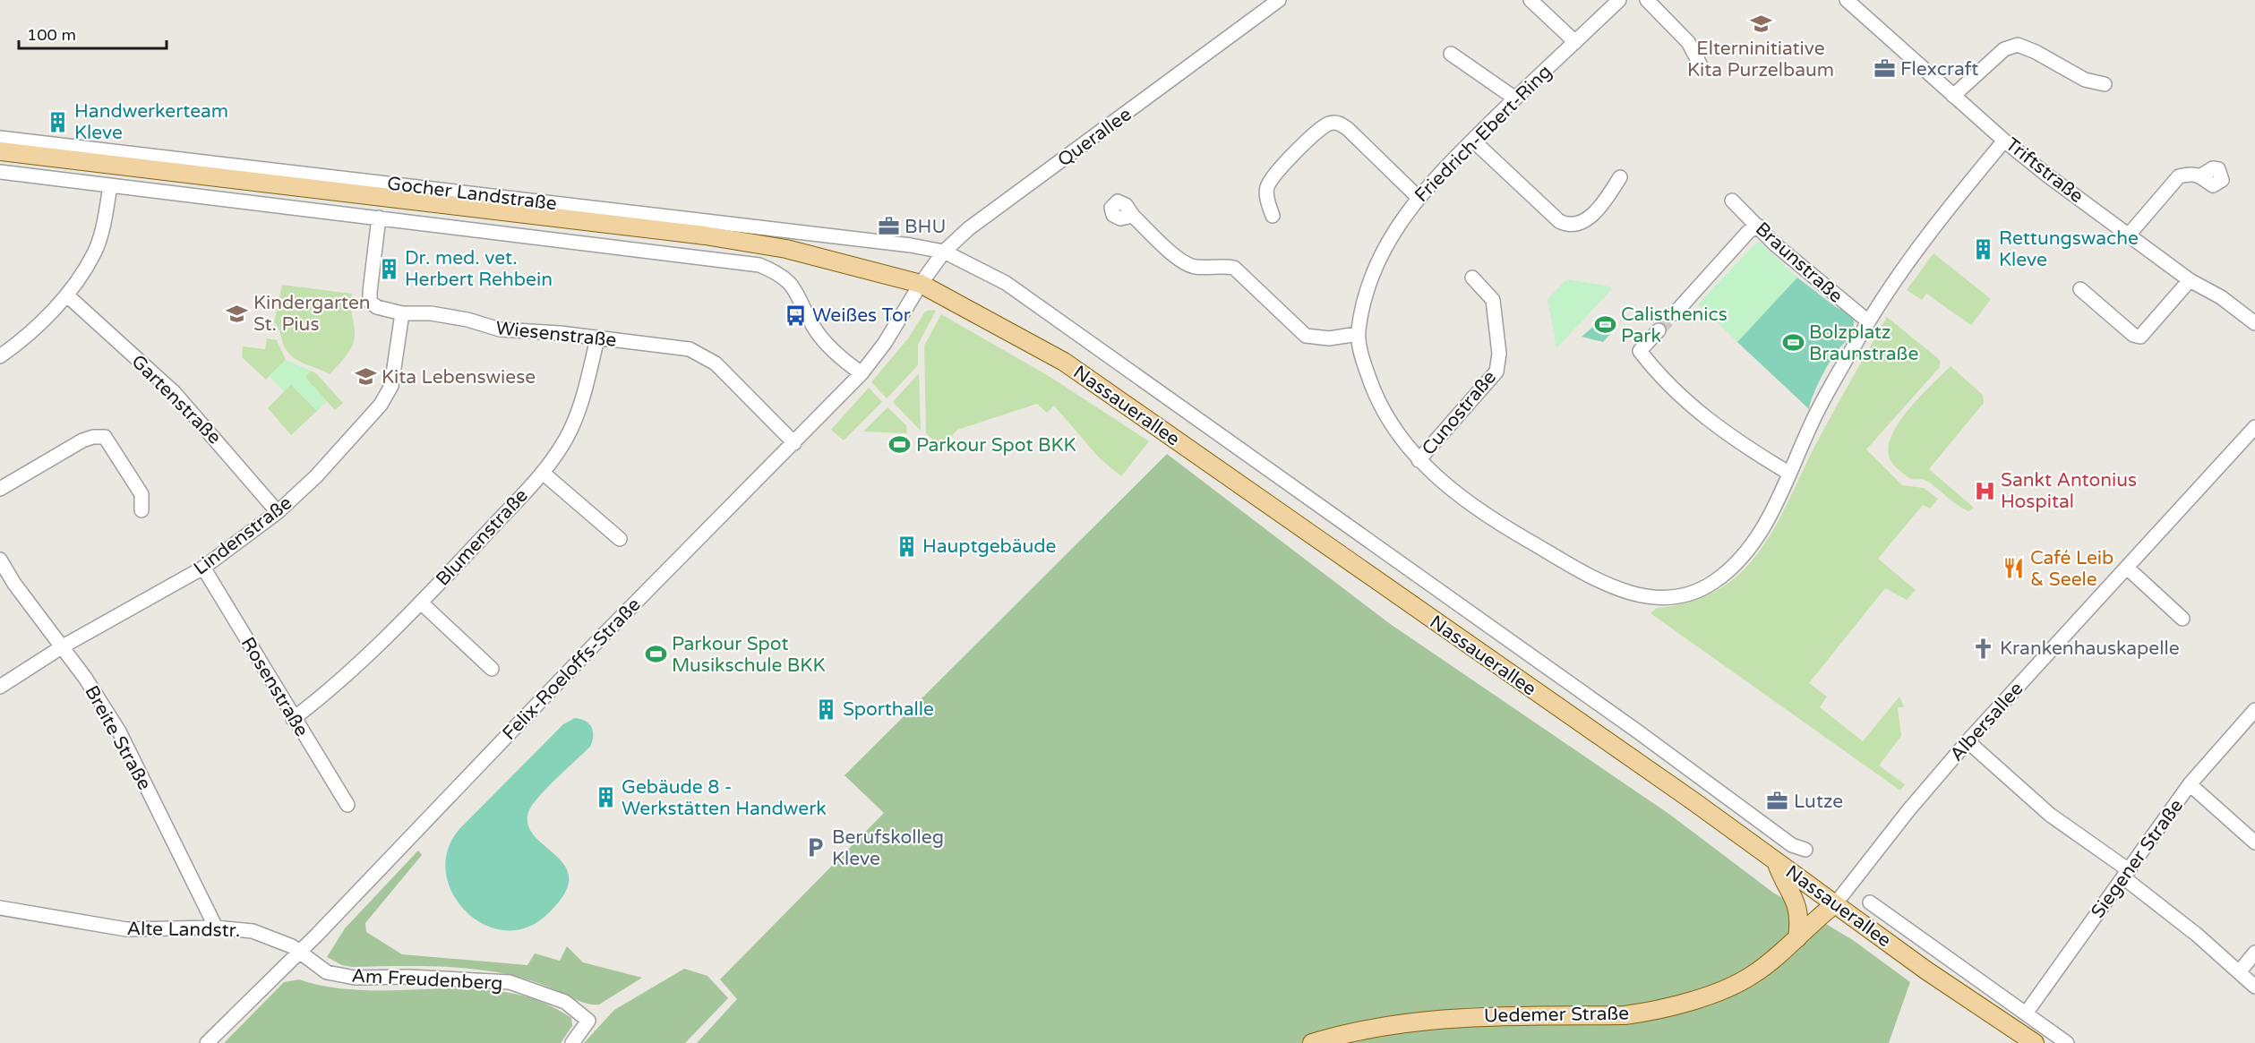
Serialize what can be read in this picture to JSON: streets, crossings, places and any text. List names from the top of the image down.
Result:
{
  "streets": {
    "main road": ["Gocher Landstraße", "Nassauerallee", "Uedemer Straße"],
    "street": [
      "Friedrich-Ebert-Ring",
      "Querallee",
      "Triftstraße",
      "Braunstraße",
      "Wiesenstraße",
      "Gartenstraße",
      "Cunostraße",
      "Lindenstraße",
      "Blumenstraße",
      "Felix-Roeloffs-Straße",
      "Rosenstraße",
      "Albersallee",
      "Breite Straße",
      "Siegener Straße",
      "Alte Landstr.",
      "Am Freudenberg"
    ]
  },
  "crossings": [
    ["Friedrich-Ebert-Ring", "Triftstraße"],
    ["Friedrich-Ebert-Ring", "Braunstraße"],
    ["Friedrich-Ebert-Ring", "Cunostraße"],
    ["Querallee", "Gocher Landstraße"],
    ["Querallee", "Nassauerallee"],
    ["Querallee", "Felix-Roeloffs-Straße"],
    ["Gocher Landstraße", "Wiesenstraße"],
    ["Gocher Landstraße", "Nassauerallee"],
    ["Gocher Landstraße", "Felix-Roeloffs-Straße"],
    ["Wiesenstraße", "Lindenstraße"],
    ["Wiesenstraße", "Blumenstraße"],
    ["Wiesenstraße", "Felix-Roeloffs-Straße"],
    ["Gartenstraße", "Lindenstraße"],
    ["Nassauerallee", "Felix-Roeloffs-Straße"],
    ["Nassauerallee", "Albersallee"],
    ["Nassauerallee", "Siegener Straße"],
    ["Nassauerallee", "Uedemer Straße"],
    ["Lindenstraße", "Rosenstraße"],
    ["Lindenstraße", "Breite Straße"],
    ["Blumenstraße", "Rosenstraße"],
    ["Felix-Roeloffs-Straße", "Alte Landstr."],
    ["Felix-Roeloffs-Straße", "Am Freudenberg"],
    ["Albersallee", "Uedemer Straße"],
    ["Breite Straße", "Alte Landstr."],
    ["Alte Landstr.", "Am Freudenberg"]
  ],
  "places": {
    "school or university": ["Elterninitiative Kita Purzelbaum", "Kindergarten St. Pius", "Kita Lebenswiese"],
    "office": ["Flexcraft", "BHU", "Lutze"],
    "building": [
      "Handwerkerteam Kleve",
      "Rettungswache Kleve",
      "Dr. med. vet. Herbert Rehbein",
      "Hauptgebäude",
      "Sporthalle",
      "Gebäude 8 - Werkstätten Handwerk"
    ],
    "bus stop": ["Weißes Tor"],
    "sports": [
      "Calisthenics Park",
      "Bolzplatz Braunstraße",
      "Parkour Spot BKK",
      "Parkour Spot Musikschule BKK"
    ],
    "hospital": ["Sankt Antonius Hospital"],
    "restaurant": ["Café Leib & Seele"],
    "church": ["Krankenhauskapelle"],
    "parking": ["Berufskolleg Kleve"]
  },
  "scale_bar": "100 m"
}
